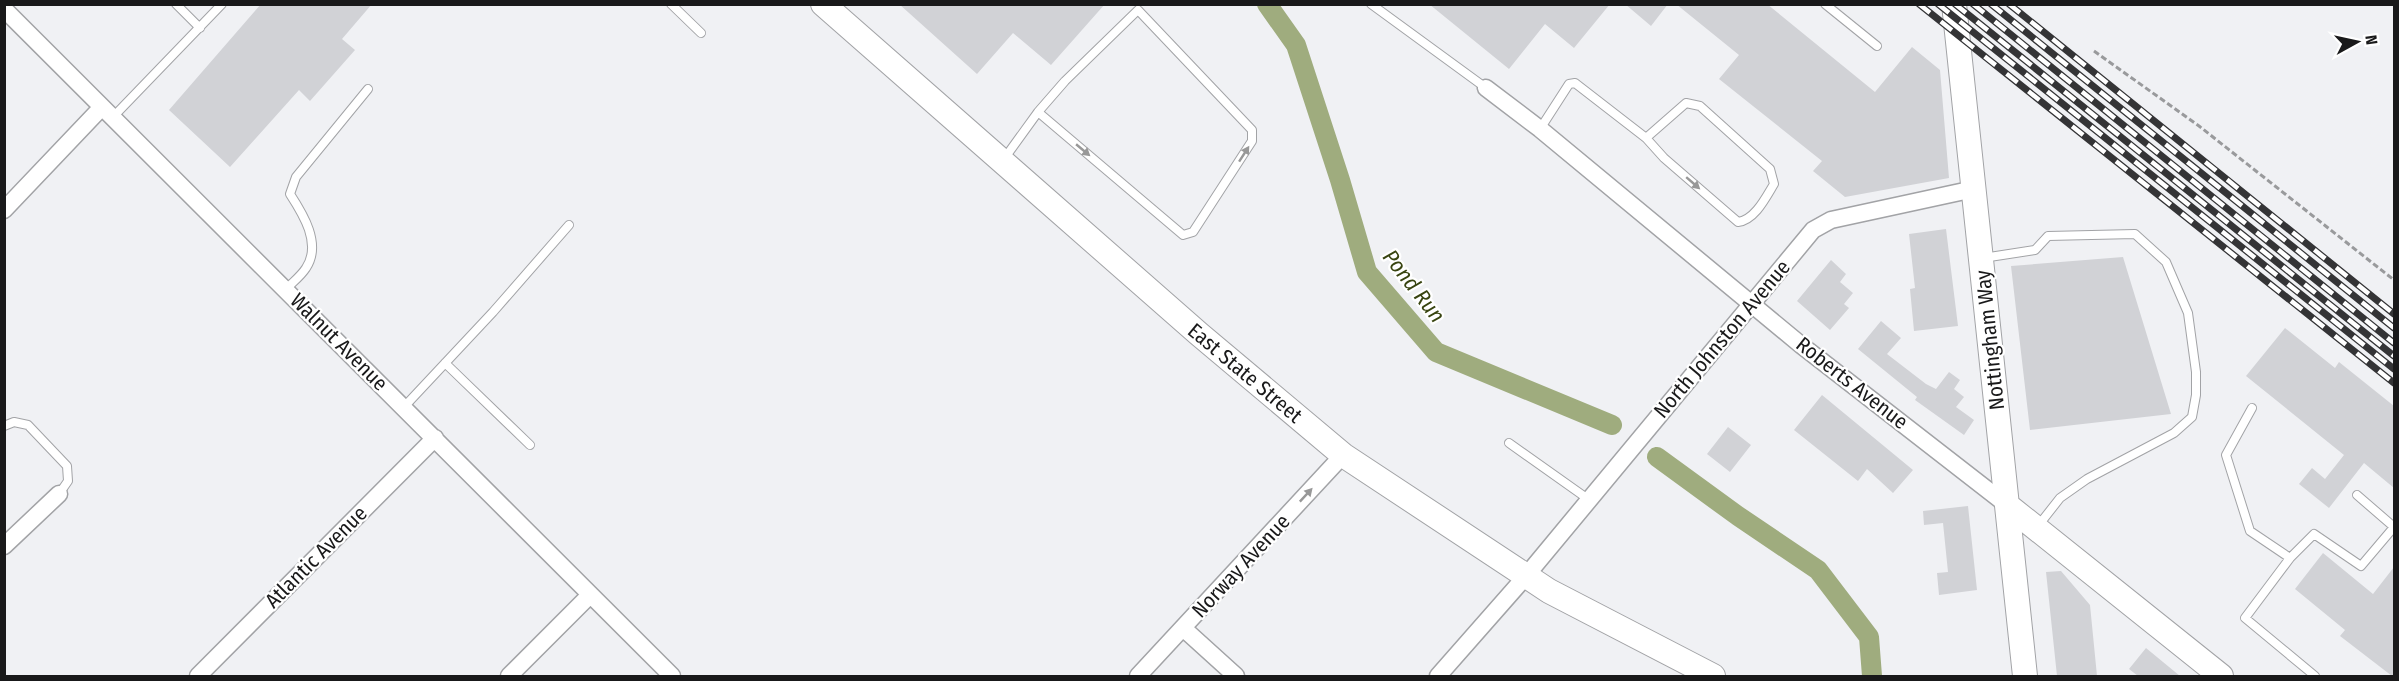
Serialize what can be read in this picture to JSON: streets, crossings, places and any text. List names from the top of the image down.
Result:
{
  "streets": {
    "street": [
      "North Johnston Avenue",
      "Nottingham Way",
      "Walnut Avenue",
      "East State Street",
      "Roberts Avenue",
      "Atlantic Avenue",
      "Norway Avenue"
    ]
  },
  "crossings": [
    ["North Johnston Avenue", "Nottingham Way"],
    ["North Johnston Avenue", "East State Street"],
    ["North Johnston Avenue", "Roberts Avenue"],
    ["Nottingham Way", "Roberts Avenue"],
    ["Walnut Avenue", "Atlantic Avenue"],
    ["East State Street", "Norway Avenue"]
  ],
  "one_way": ["Norway Avenue"],
  "water": ["Pond Run"],
  "north": "right"
}
